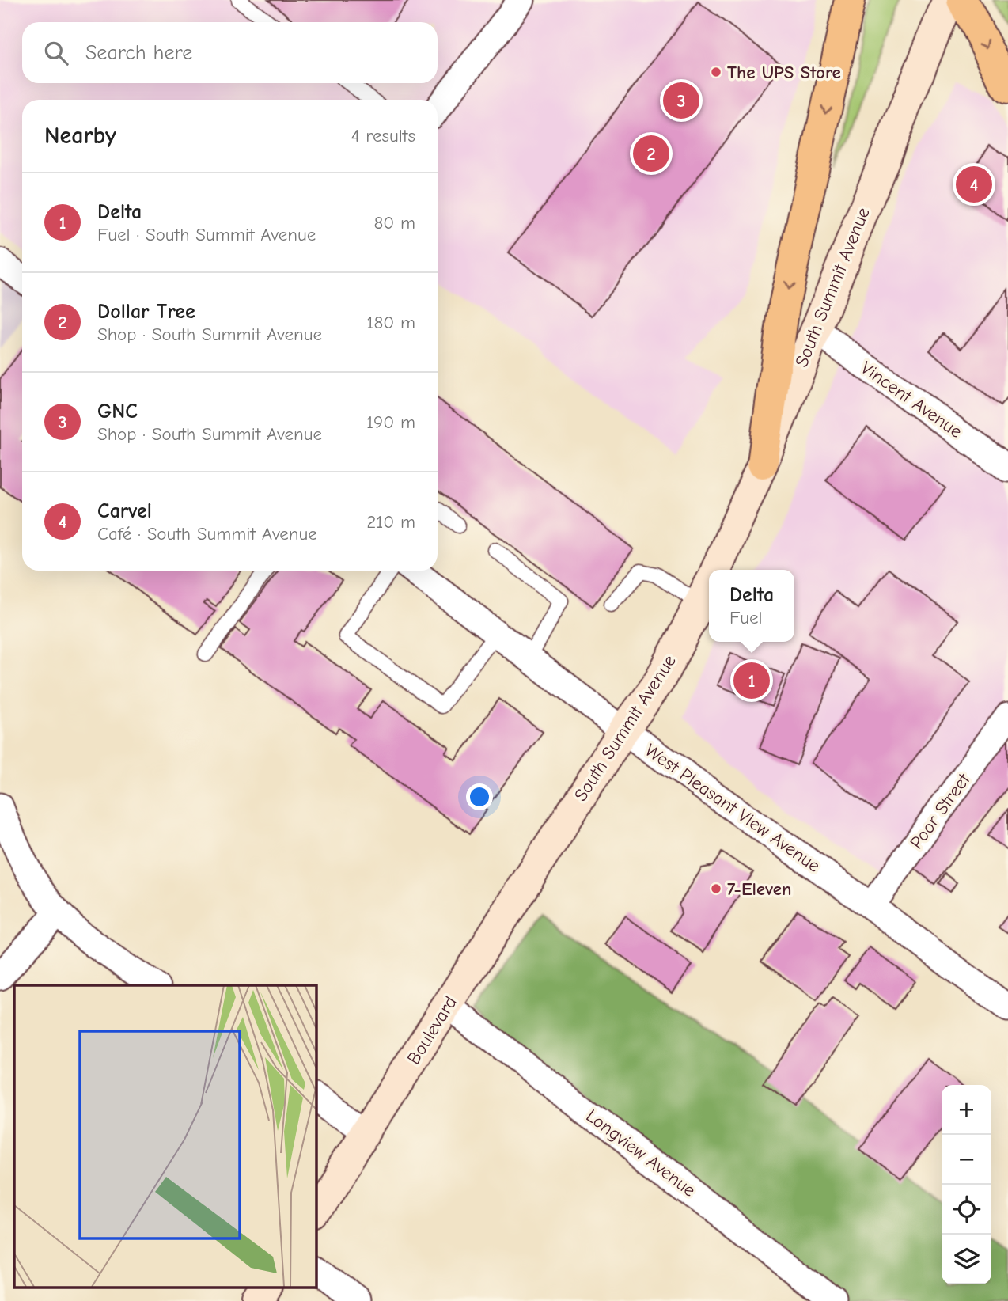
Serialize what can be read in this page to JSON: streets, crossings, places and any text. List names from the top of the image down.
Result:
{
  "streets": {
    "street": [
      "South Summit Avenue",
      "Vincent Avenue",
      "West Pleasant View Avenue",
      "Poor Street",
      "Boulevard",
      "Longview Avenue"
    ]
  },
  "crossings": [
    ["South Summit Avenue", "Vincent Avenue"],
    ["South Summit Avenue", "West Pleasant View Avenue"],
    ["South Summit Avenue", "Boulevard"],
    ["West Pleasant View Avenue", "Poor Street"],
    ["Boulevard", "Longview Avenue"]
  ],
  "places": ["The UPS Store", "7-Eleven"],
  "page": {
    "search": "Search here",
    "pins": [
      "3",
      "2",
      "4",
      "1"
    ],
    "heading": ["Nearby", "4 results"],
    "list": [
      {
        "mark": "1",
        "name": "Delta",
        "note": "Fuel · South Summit Avenue",
        "value": "80 m"
      },
      {
        "mark": "2",
        "name": "Dollar Tree",
        "note": "Shop · South Summit Avenue",
        "value": "180 m"
      },
      {
        "mark": "3",
        "name": "GNC",
        "note": "Shop · South Summit Avenue",
        "value": "190 m"
      },
      {
        "mark": "4",
        "name": "Carvel",
        "note": "Café · South Summit Avenue",
        "value": "210 m"
      }
    ],
    "popup": ["Delta", "Fuel"],
    "map_buttons": ["+", "−"]
  }
}
